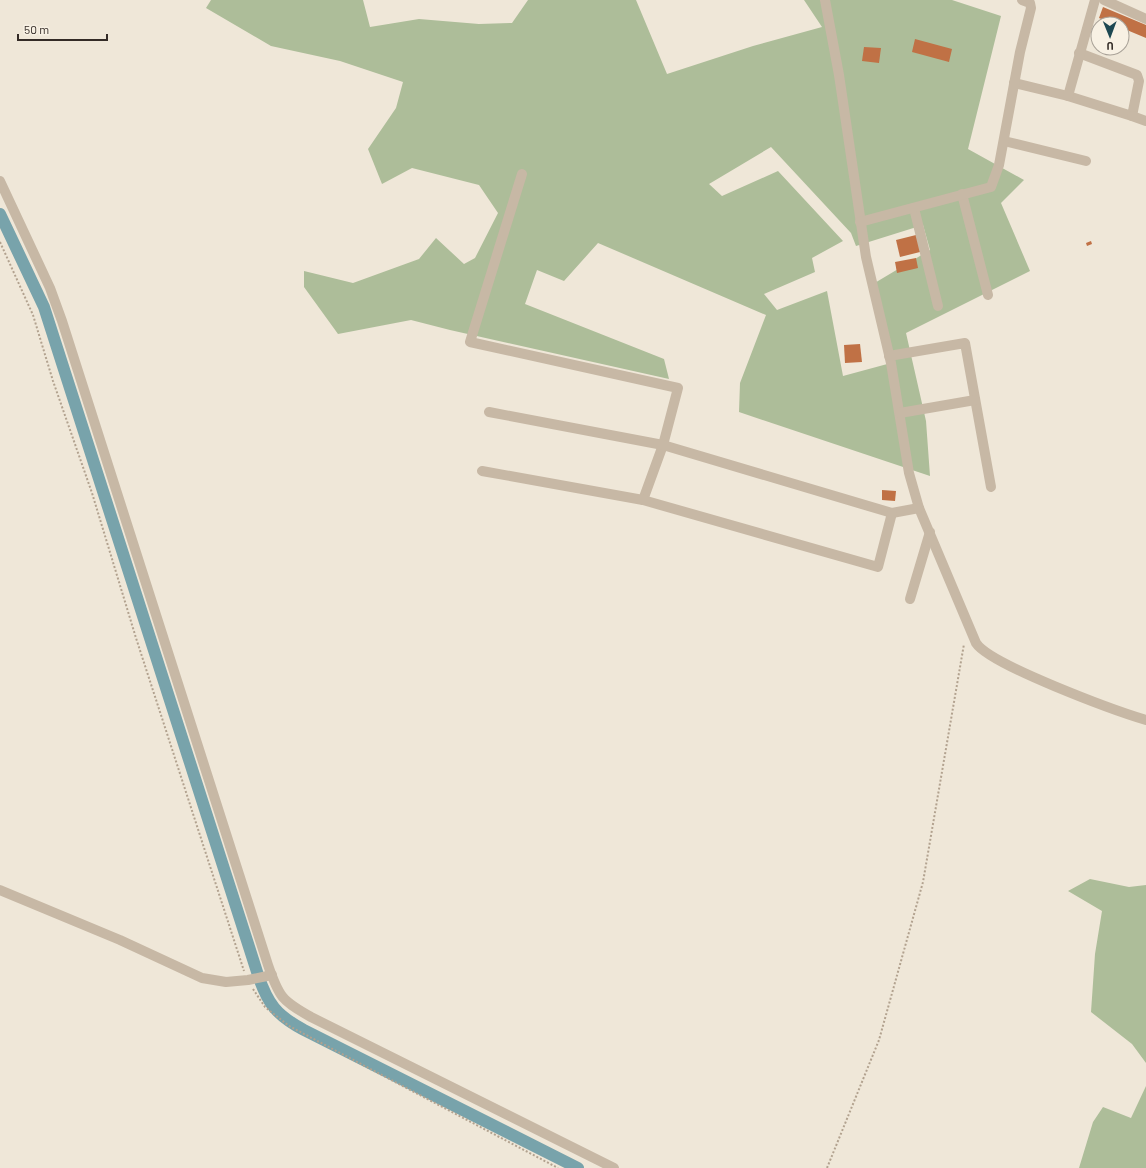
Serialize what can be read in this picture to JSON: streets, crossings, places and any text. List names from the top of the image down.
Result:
{
  "scale_bar": "50 m",
  "north": "bottom"
}
